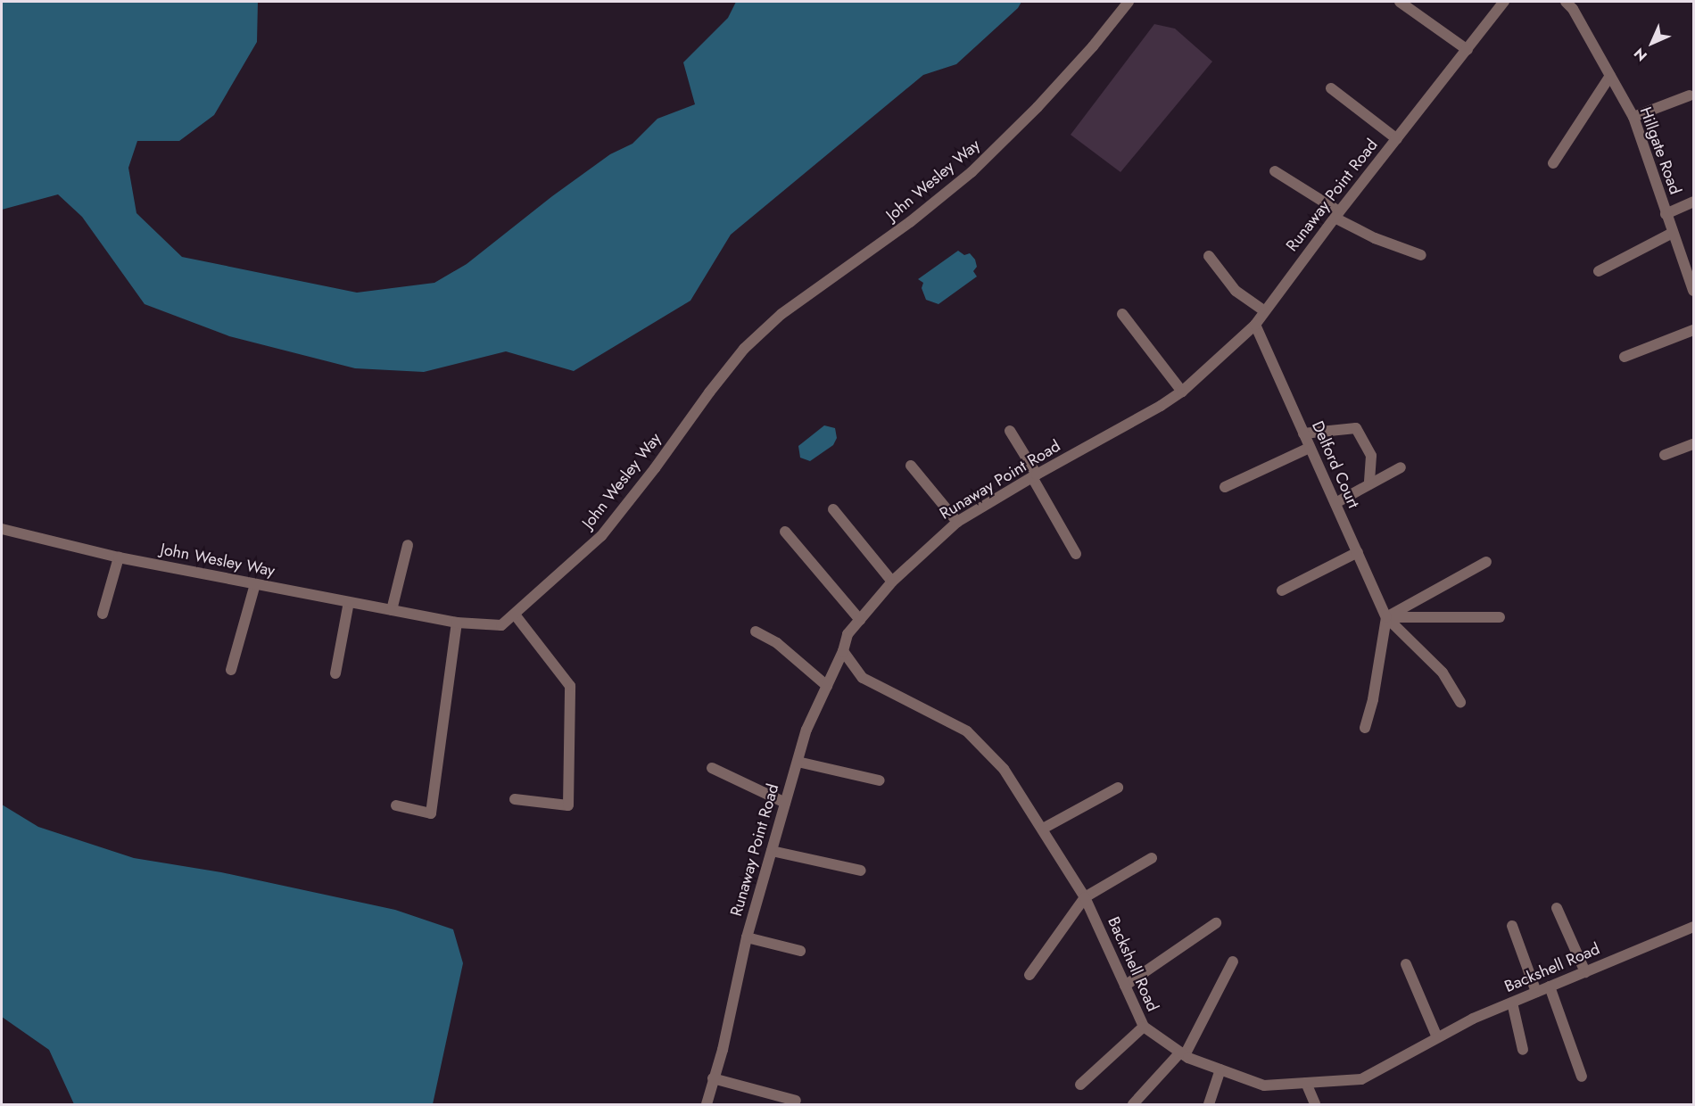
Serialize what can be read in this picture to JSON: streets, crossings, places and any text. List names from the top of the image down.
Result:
{
  "streets": {
    "street": [
      "Hillgate Road",
      "John Wesley Way",
      "Runaway Point Road",
      "Delford Court",
      "Backshell Road"
    ]
  },
  "crossings": [
    ["Runaway Point Road", "Delford Court"],
    ["Runaway Point Road", "Backshell Road"]
  ],
  "north": "bottom left"
}
